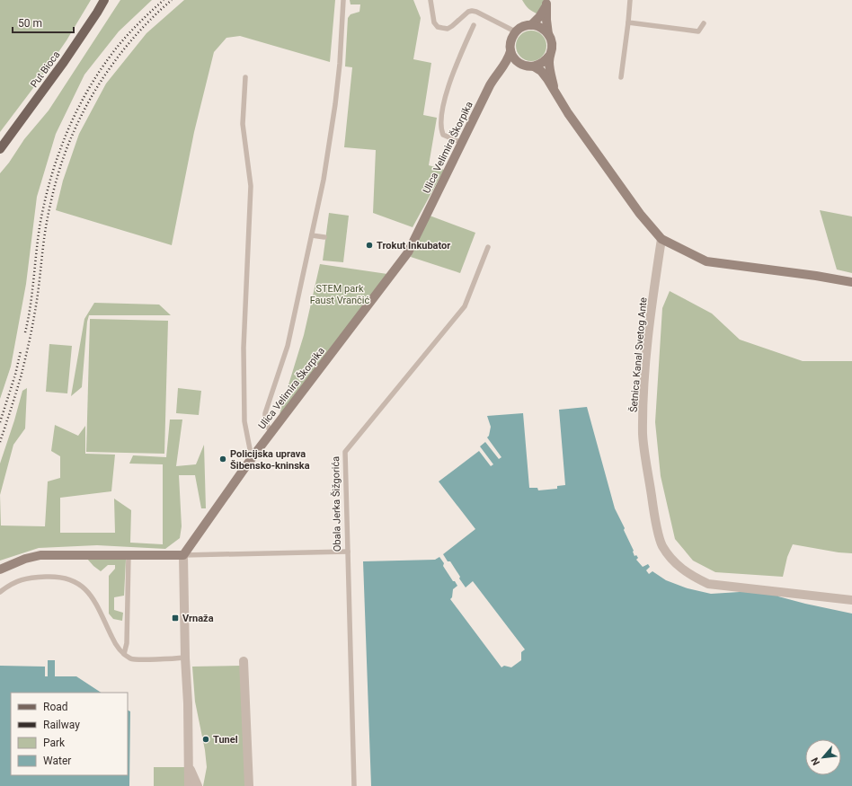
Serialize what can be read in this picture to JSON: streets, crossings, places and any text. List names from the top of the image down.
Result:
{
  "streets": {
    "main road": ["Put Bioca"],
    "street": ["Ulica Velimira Škorpika", "Šetnica Kanal Svetog Ante"],
    "lane": ["Obala Jerka Šižgorića"]
  },
  "parks": ["STEM park Faust Vrančić"],
  "places": {
    "other": ["Trokut Inkubator", "Policijska uprava Šibensko-kninska", "Tunel"],
    "transit": ["Vrnaža"]
  },
  "legend": [
    "Road",
    "Railway",
    "Park",
    "Water"
  ],
  "scale_bar": "50 m",
  "north": "bottom left"
}
